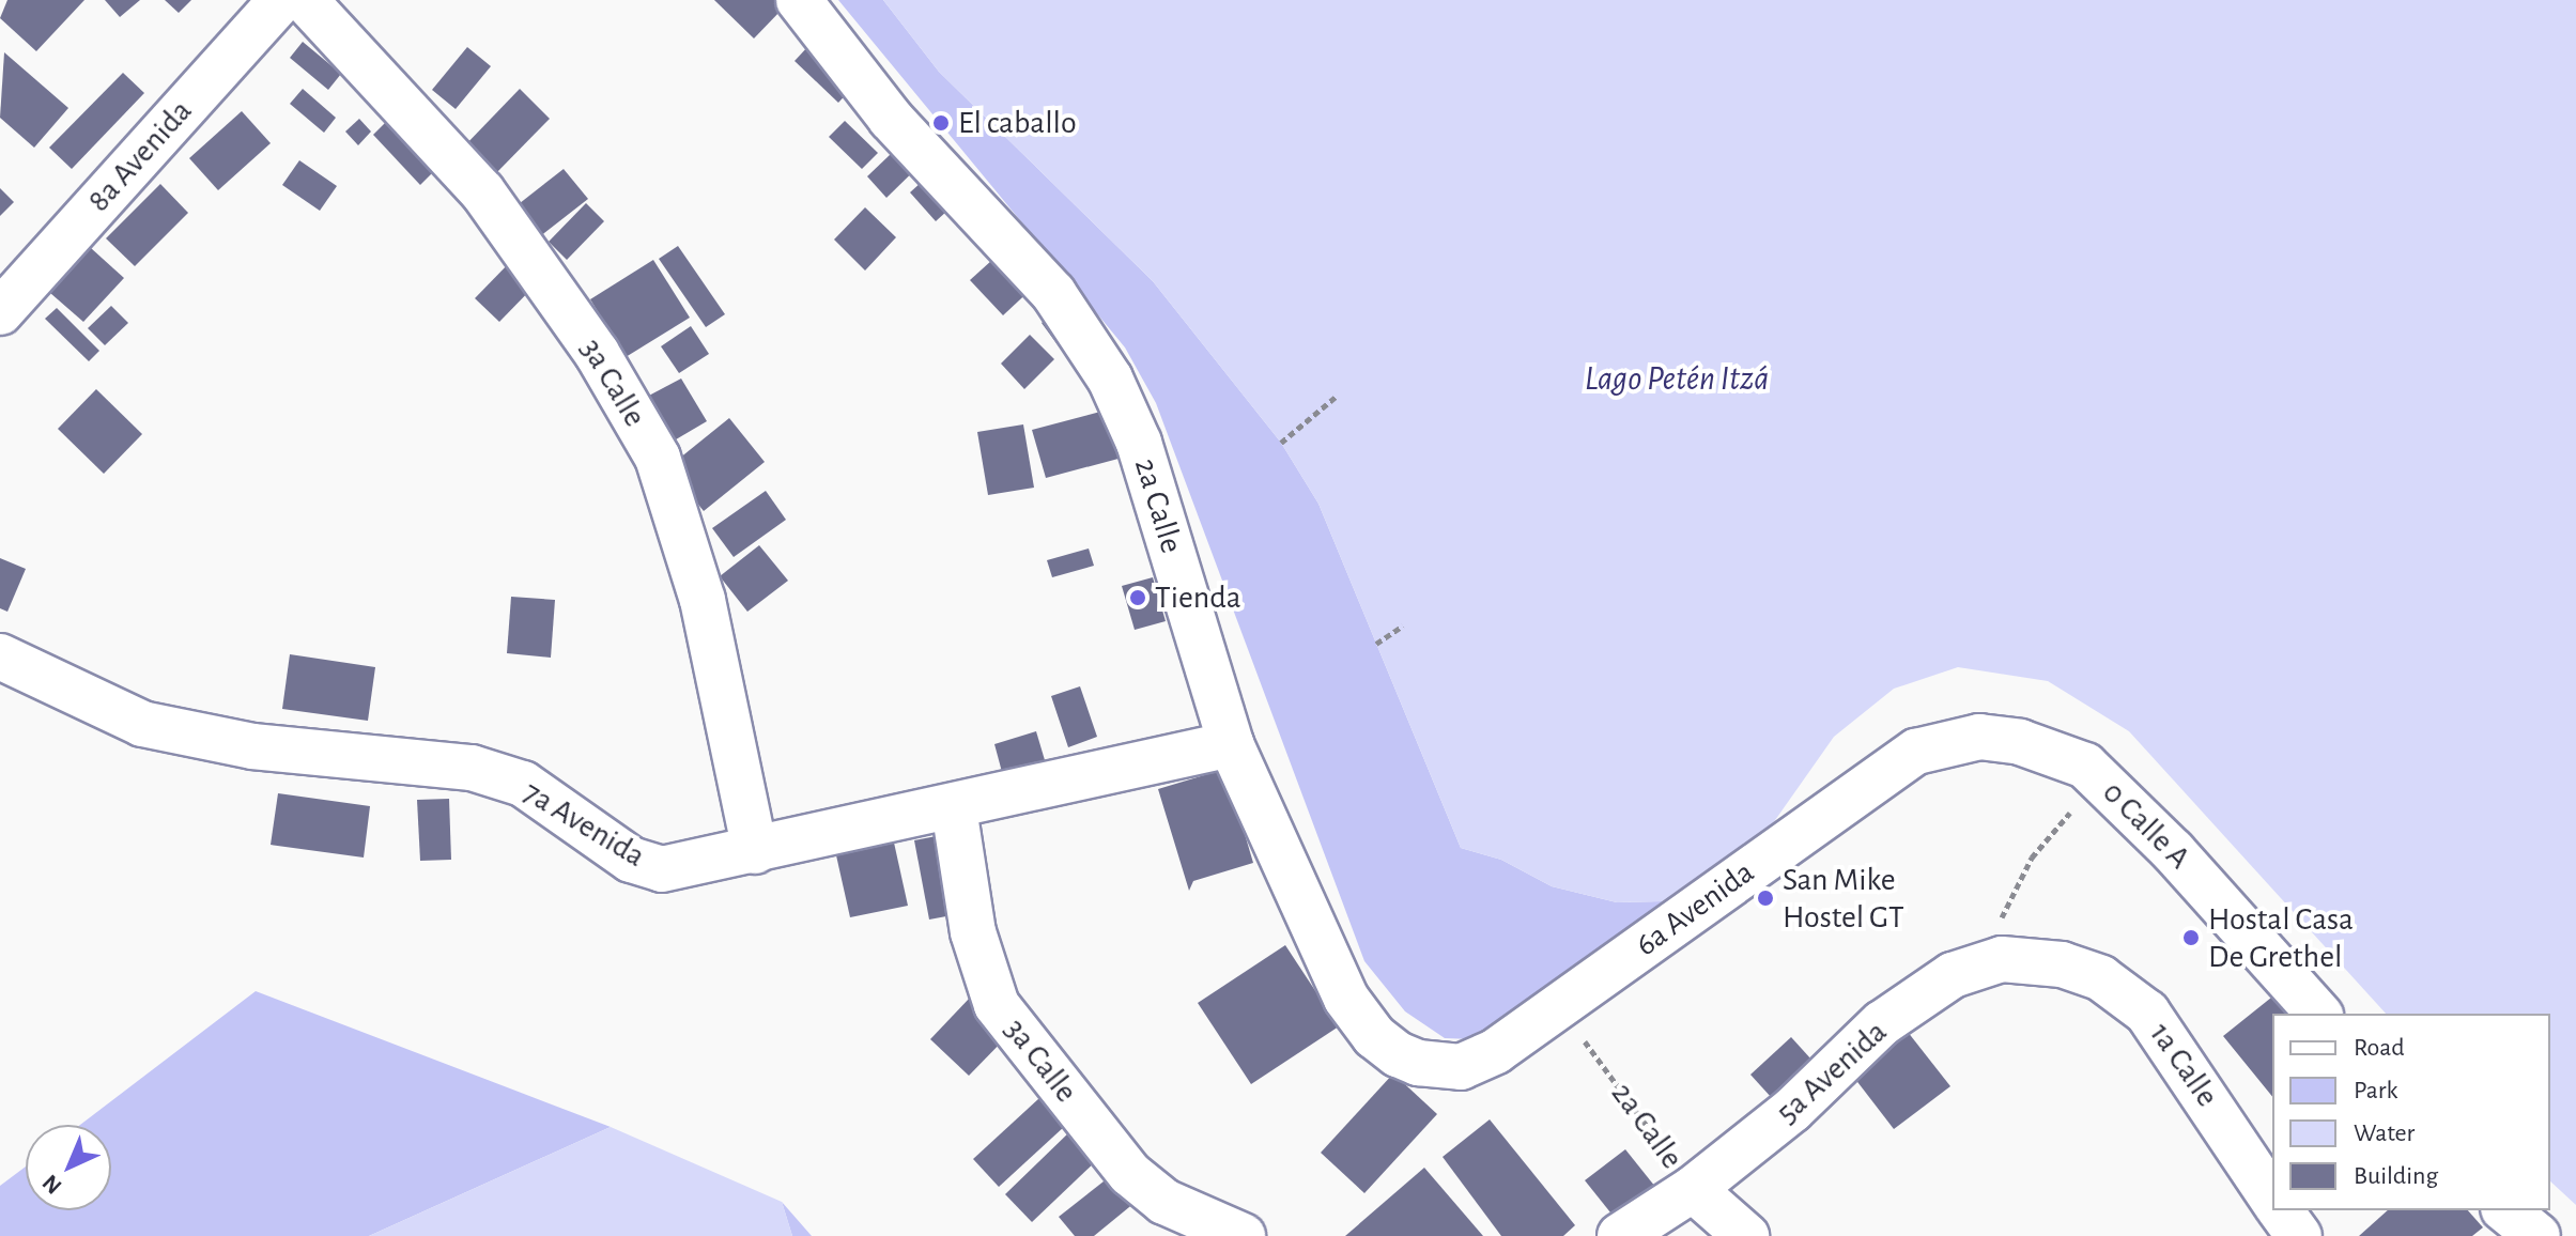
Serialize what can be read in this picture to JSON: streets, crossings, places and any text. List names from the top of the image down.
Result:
{
  "streets": {
    "street": [
      "8a Avenida",
      "3a Calle",
      "2a Calle",
      "7a Avenida",
      "0 Calle A",
      "6a Avenida",
      "1a Calle",
      "5a Avenida"
    ]
  },
  "crossings": [
    ["3a Calle", "7a Avenida"],
    ["2a Calle", "7a Avenida"],
    ["2a Calle", "6a Avenida"],
    ["2a Calle", "5a Avenida"],
    ["0 Calle A", "6a Avenida"],
    ["1a Calle", "5a Avenida"]
  ],
  "water": ["Lago Petén Itzá"],
  "places": [
    "El caballo",
    "Tienda",
    "San Mike Hostel GT",
    "Hostal Casa De Grethel"
  ],
  "legend": [
    "Road",
    "Park",
    "Water",
    "Building"
  ],
  "north": "bottom left"
}
